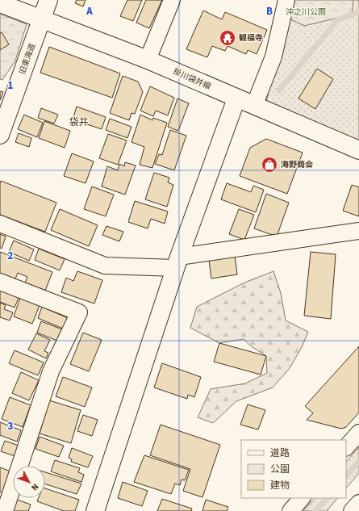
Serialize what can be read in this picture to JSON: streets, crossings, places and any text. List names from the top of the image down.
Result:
{
  "streets": {
    "street": ["旧東海道", "掛川袋井線"]
  },
  "crossings": [
    ["旧東海道", "掛川袋井線"]
  ],
  "districts": ["袋井"],
  "parks": ["沖之川公園"],
  "places": {
    "temple": ["観福寺"],
    "shop": ["海野商会"]
  },
  "legend": ["道路", "公園", "建物"],
  "north": "bottom right",
  "grid": {
    "columns": ["A", "B"],
    "rows": ["1", "2", "3"]
  }
}
